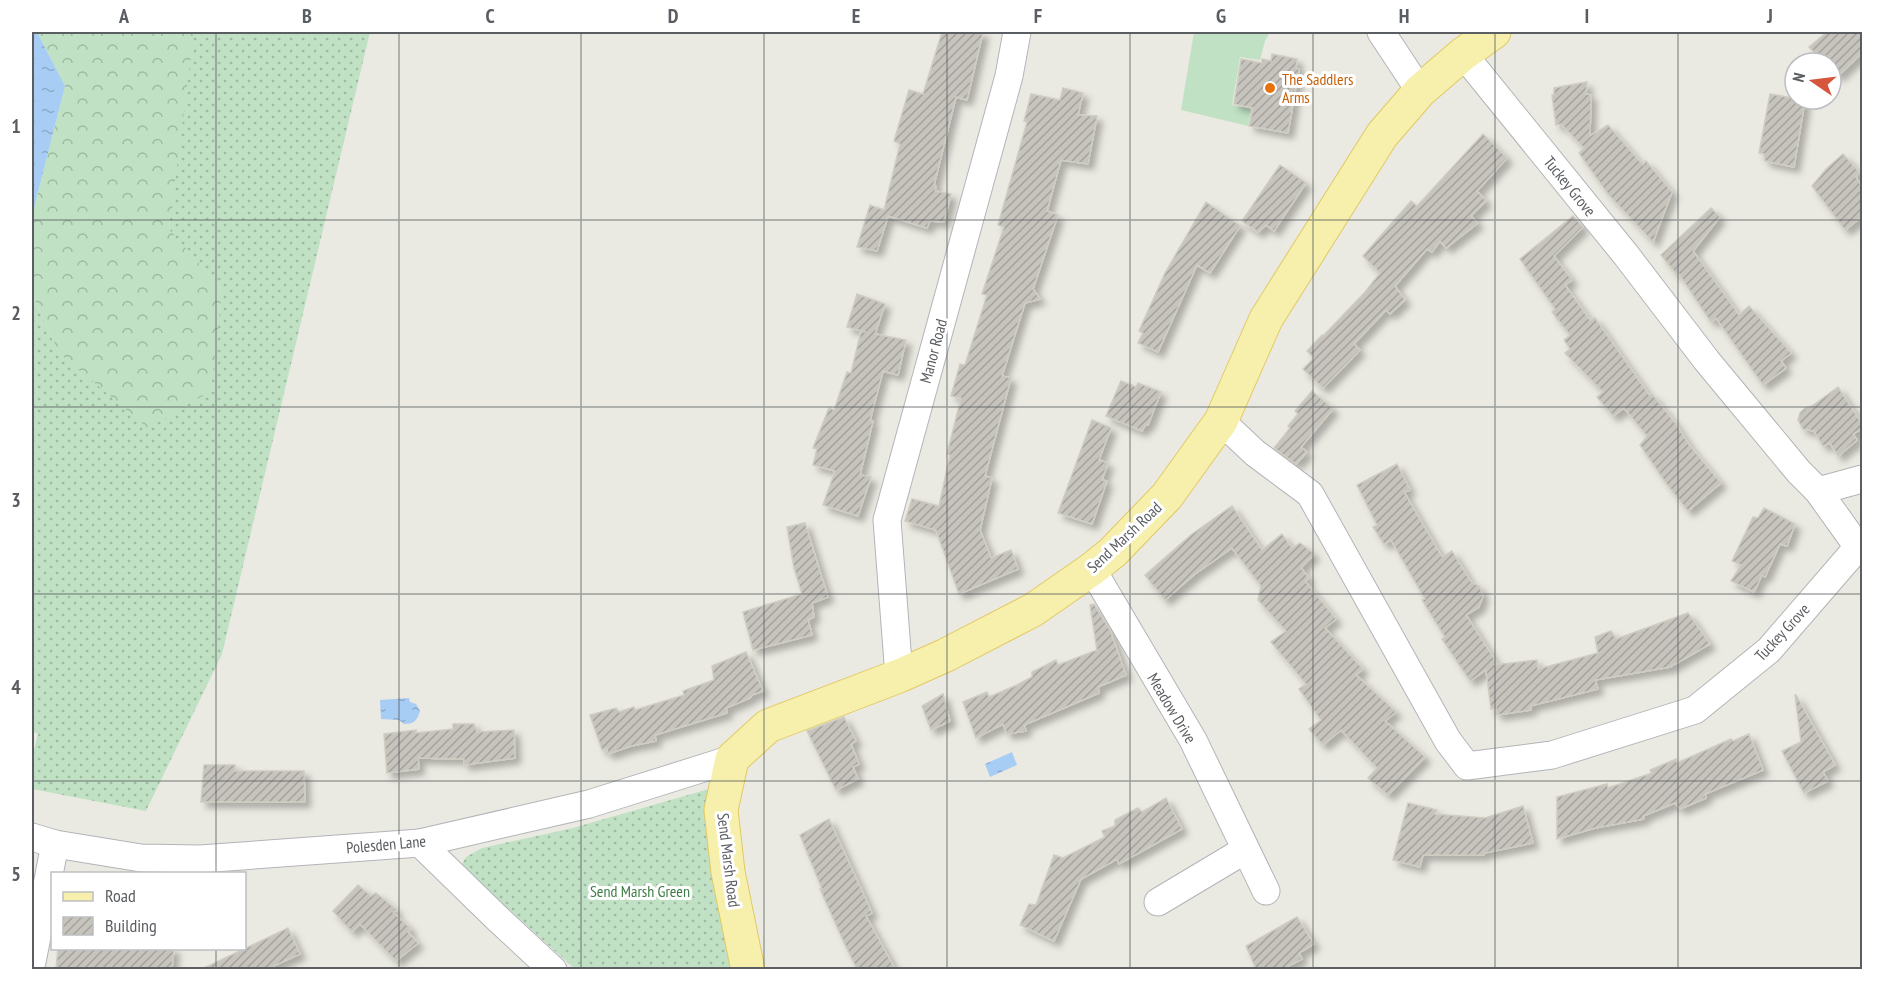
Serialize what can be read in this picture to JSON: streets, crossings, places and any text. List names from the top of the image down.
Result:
{
  "streets": {
    "main road": ["Send Marsh Road"],
    "street": [
      "Tuckey Grove",
      "Manor Road",
      "Meadow Drive",
      "Polesden Lane"
    ]
  },
  "crossings": [
    ["Tuckey Grove", "Send Marsh Road"],
    ["Manor Road", "Send Marsh Road"],
    ["Send Marsh Road", "Meadow Drive"],
    ["Send Marsh Road", "Polesden Lane"]
  ],
  "parks": ["Send Marsh Green"],
  "places": ["The Saddlers Arms"],
  "legend": ["Road", "Building"],
  "north": "left",
  "grid": {
    "columns": [
      "A",
      "B",
      "C",
      "D",
      "E",
      "F",
      "G",
      "H",
      "I",
      "J"
    ],
    "rows": [
      "1",
      "2",
      "3",
      "4",
      "5"
    ]
  }
}
